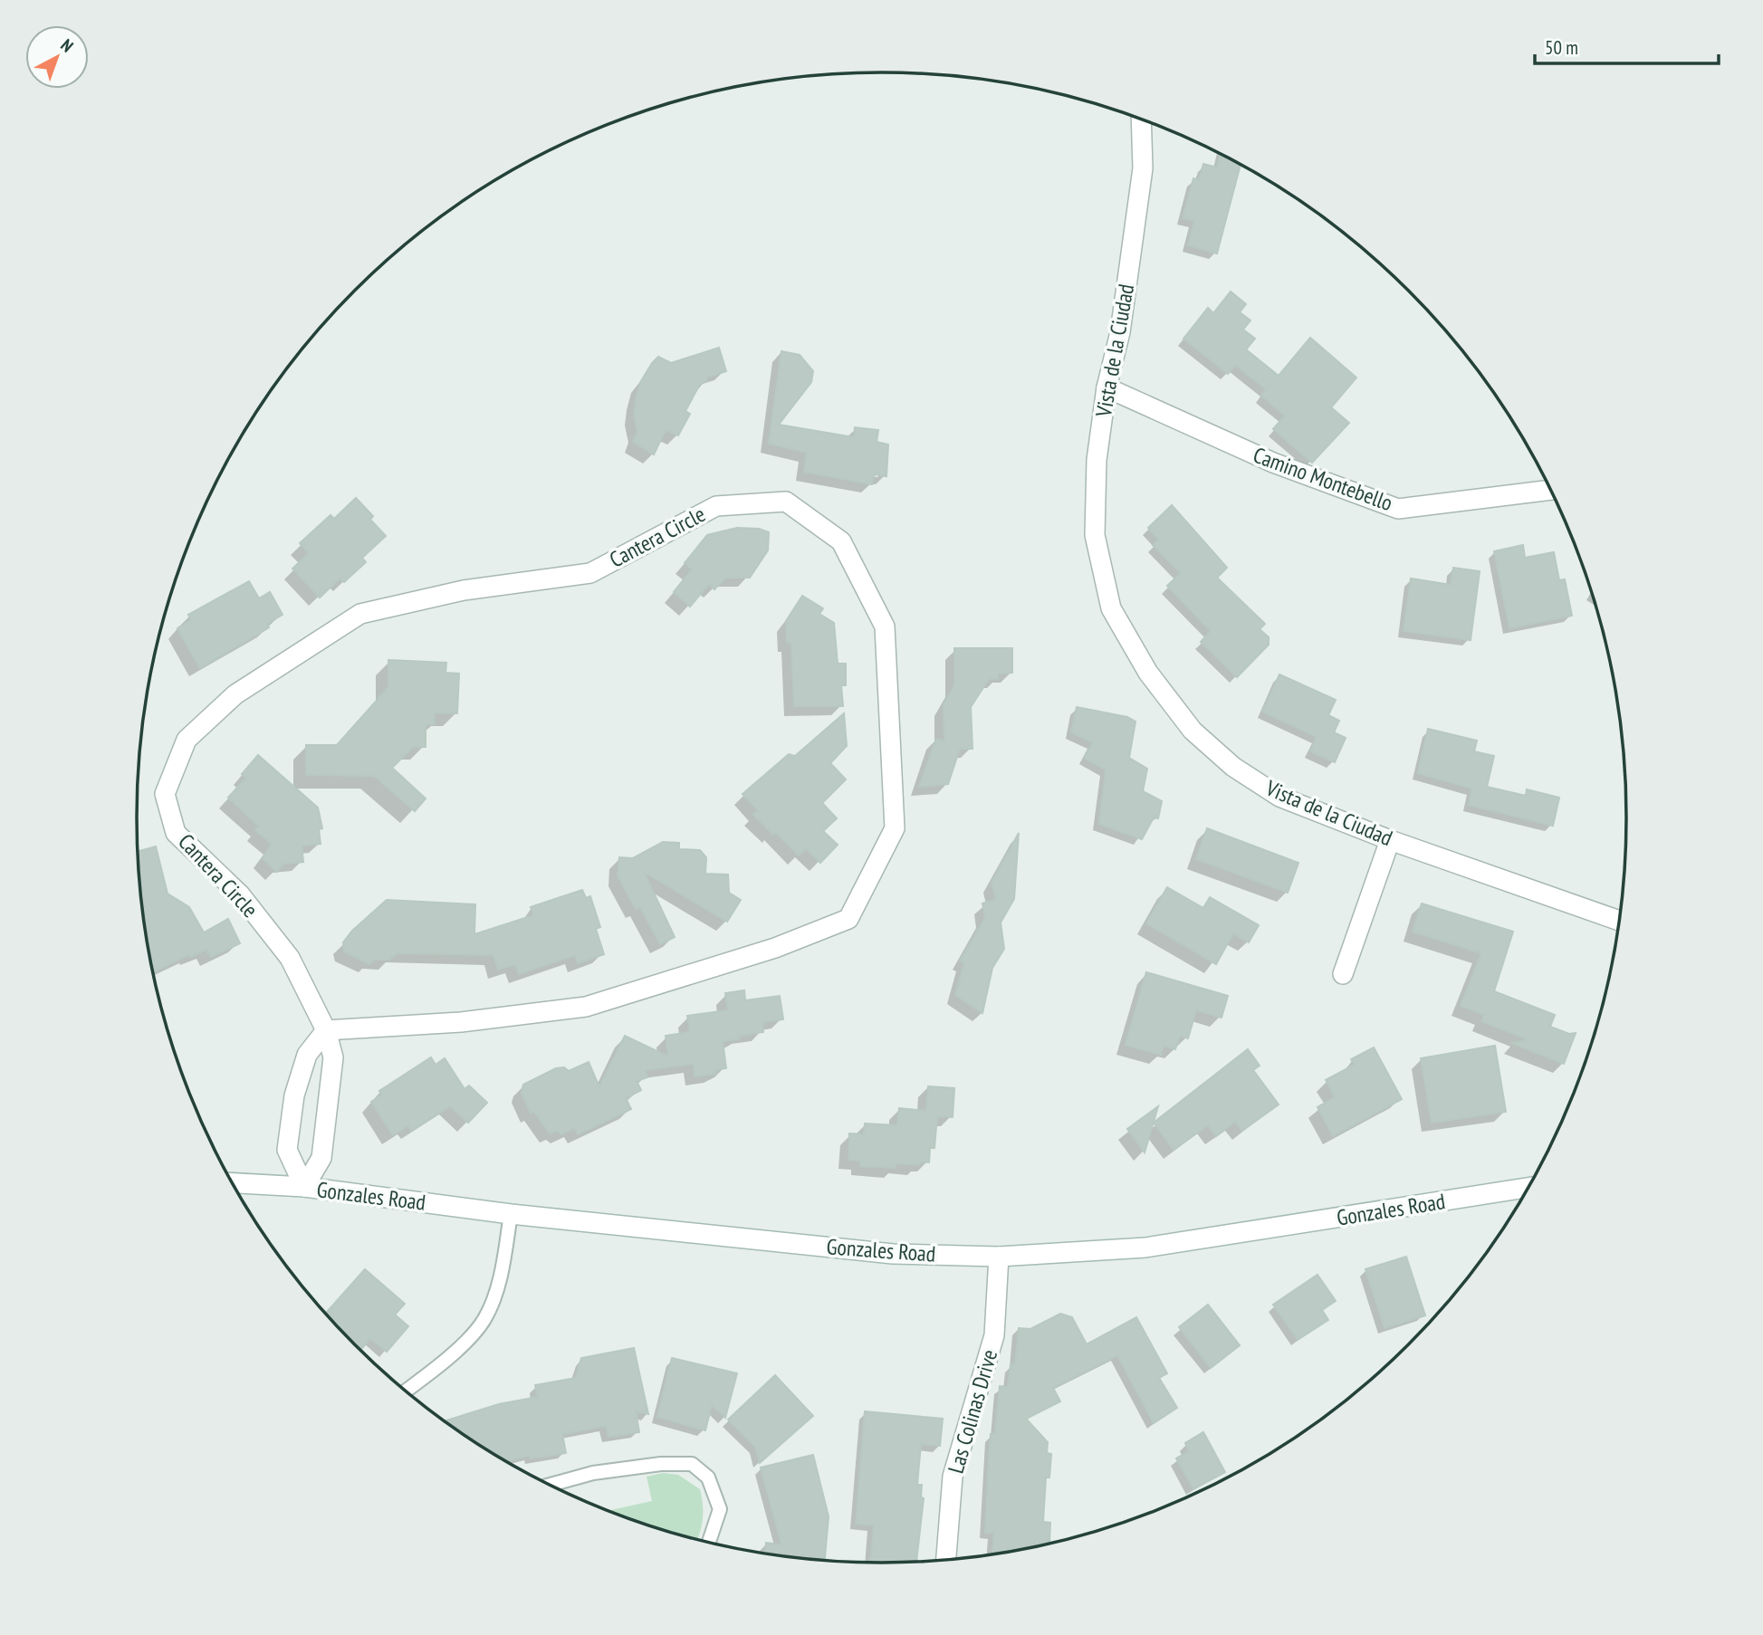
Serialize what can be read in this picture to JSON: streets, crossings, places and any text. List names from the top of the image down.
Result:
{
  "streets": {
    "street": [
      "Vista de la Ciudad",
      "Camino Montebello",
      "Cantera Circle",
      "Gonzales Road",
      "Las Colinas Drive"
    ]
  },
  "crossings": [
    ["Vista de la Ciudad", "Camino Montebello"],
    ["Cantera Circle", "Gonzales Road"],
    ["Gonzales Road", "Las Colinas Drive"]
  ],
  "scale_bar": "50 m",
  "north": "top right"
}
